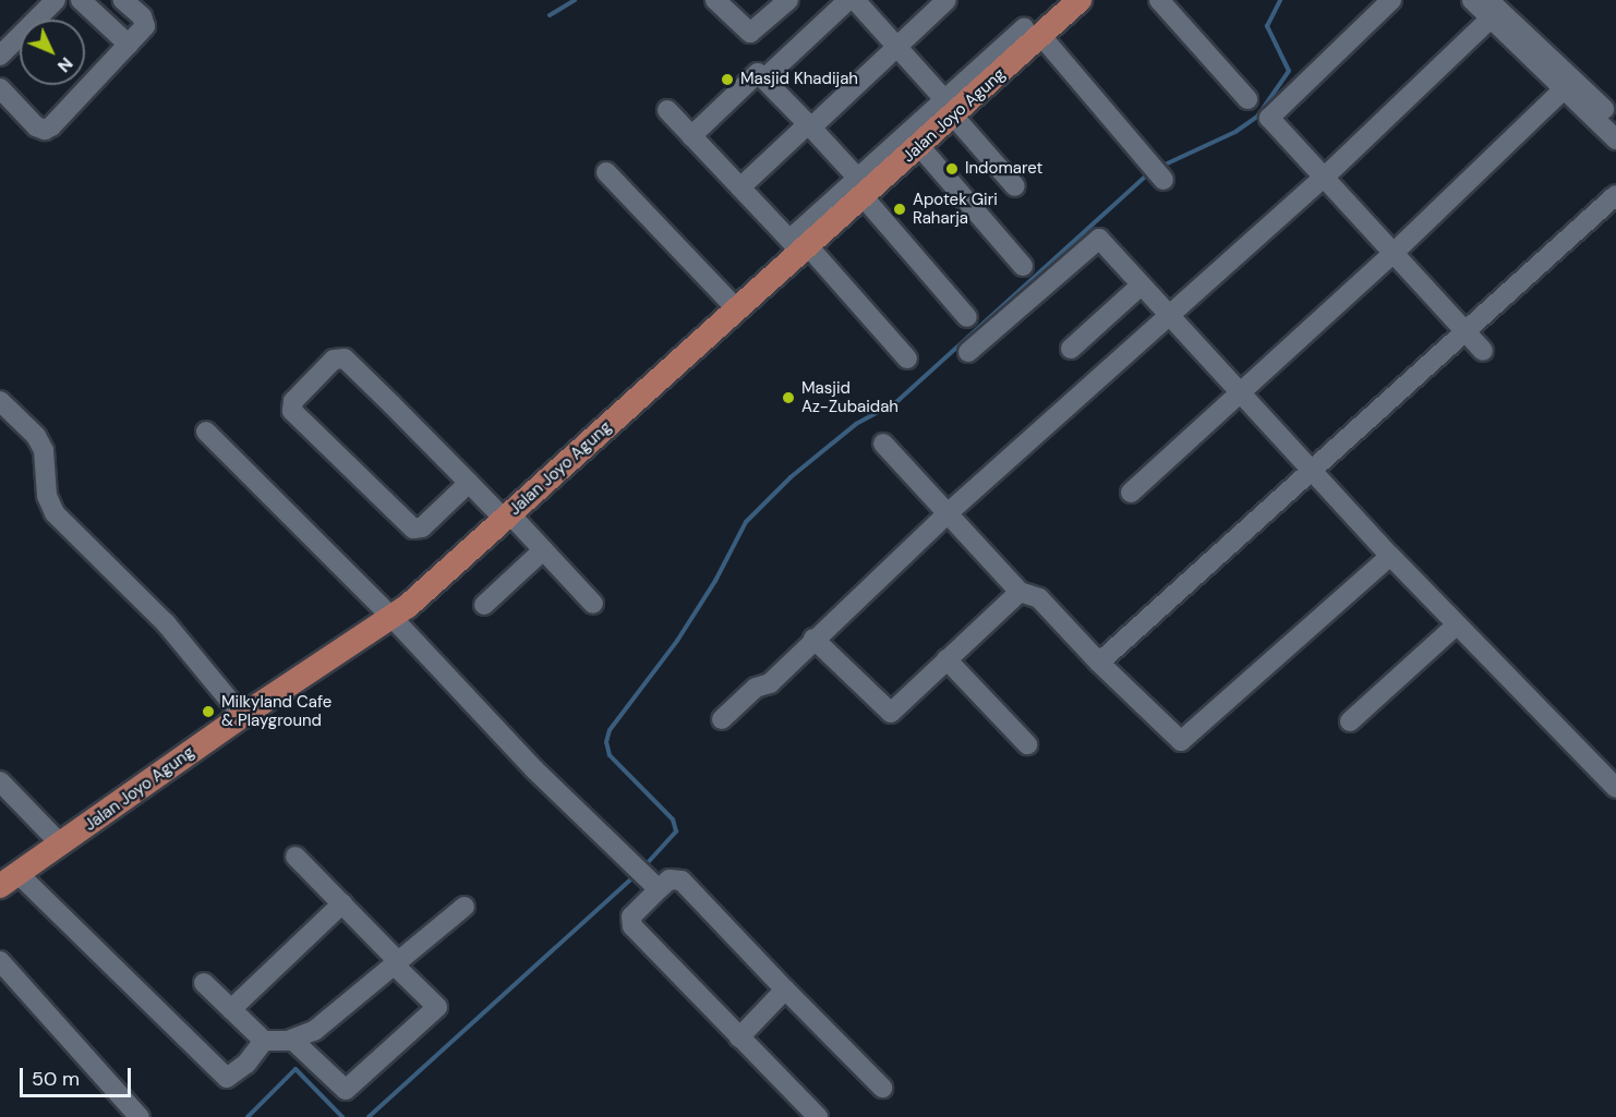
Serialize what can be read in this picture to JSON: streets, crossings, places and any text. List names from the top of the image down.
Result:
{
  "streets": {
    "main road": ["Jalan Joyo Agung"]
  },
  "places": [
    "Masjid Khadijah",
    "Indomaret",
    "Apotek Giri Raharja",
    "Masjid Az-Zubaidah",
    "Milkyland Cafe & Playground"
  ],
  "scale_bar": "50 m",
  "north": "bottom right"
}
